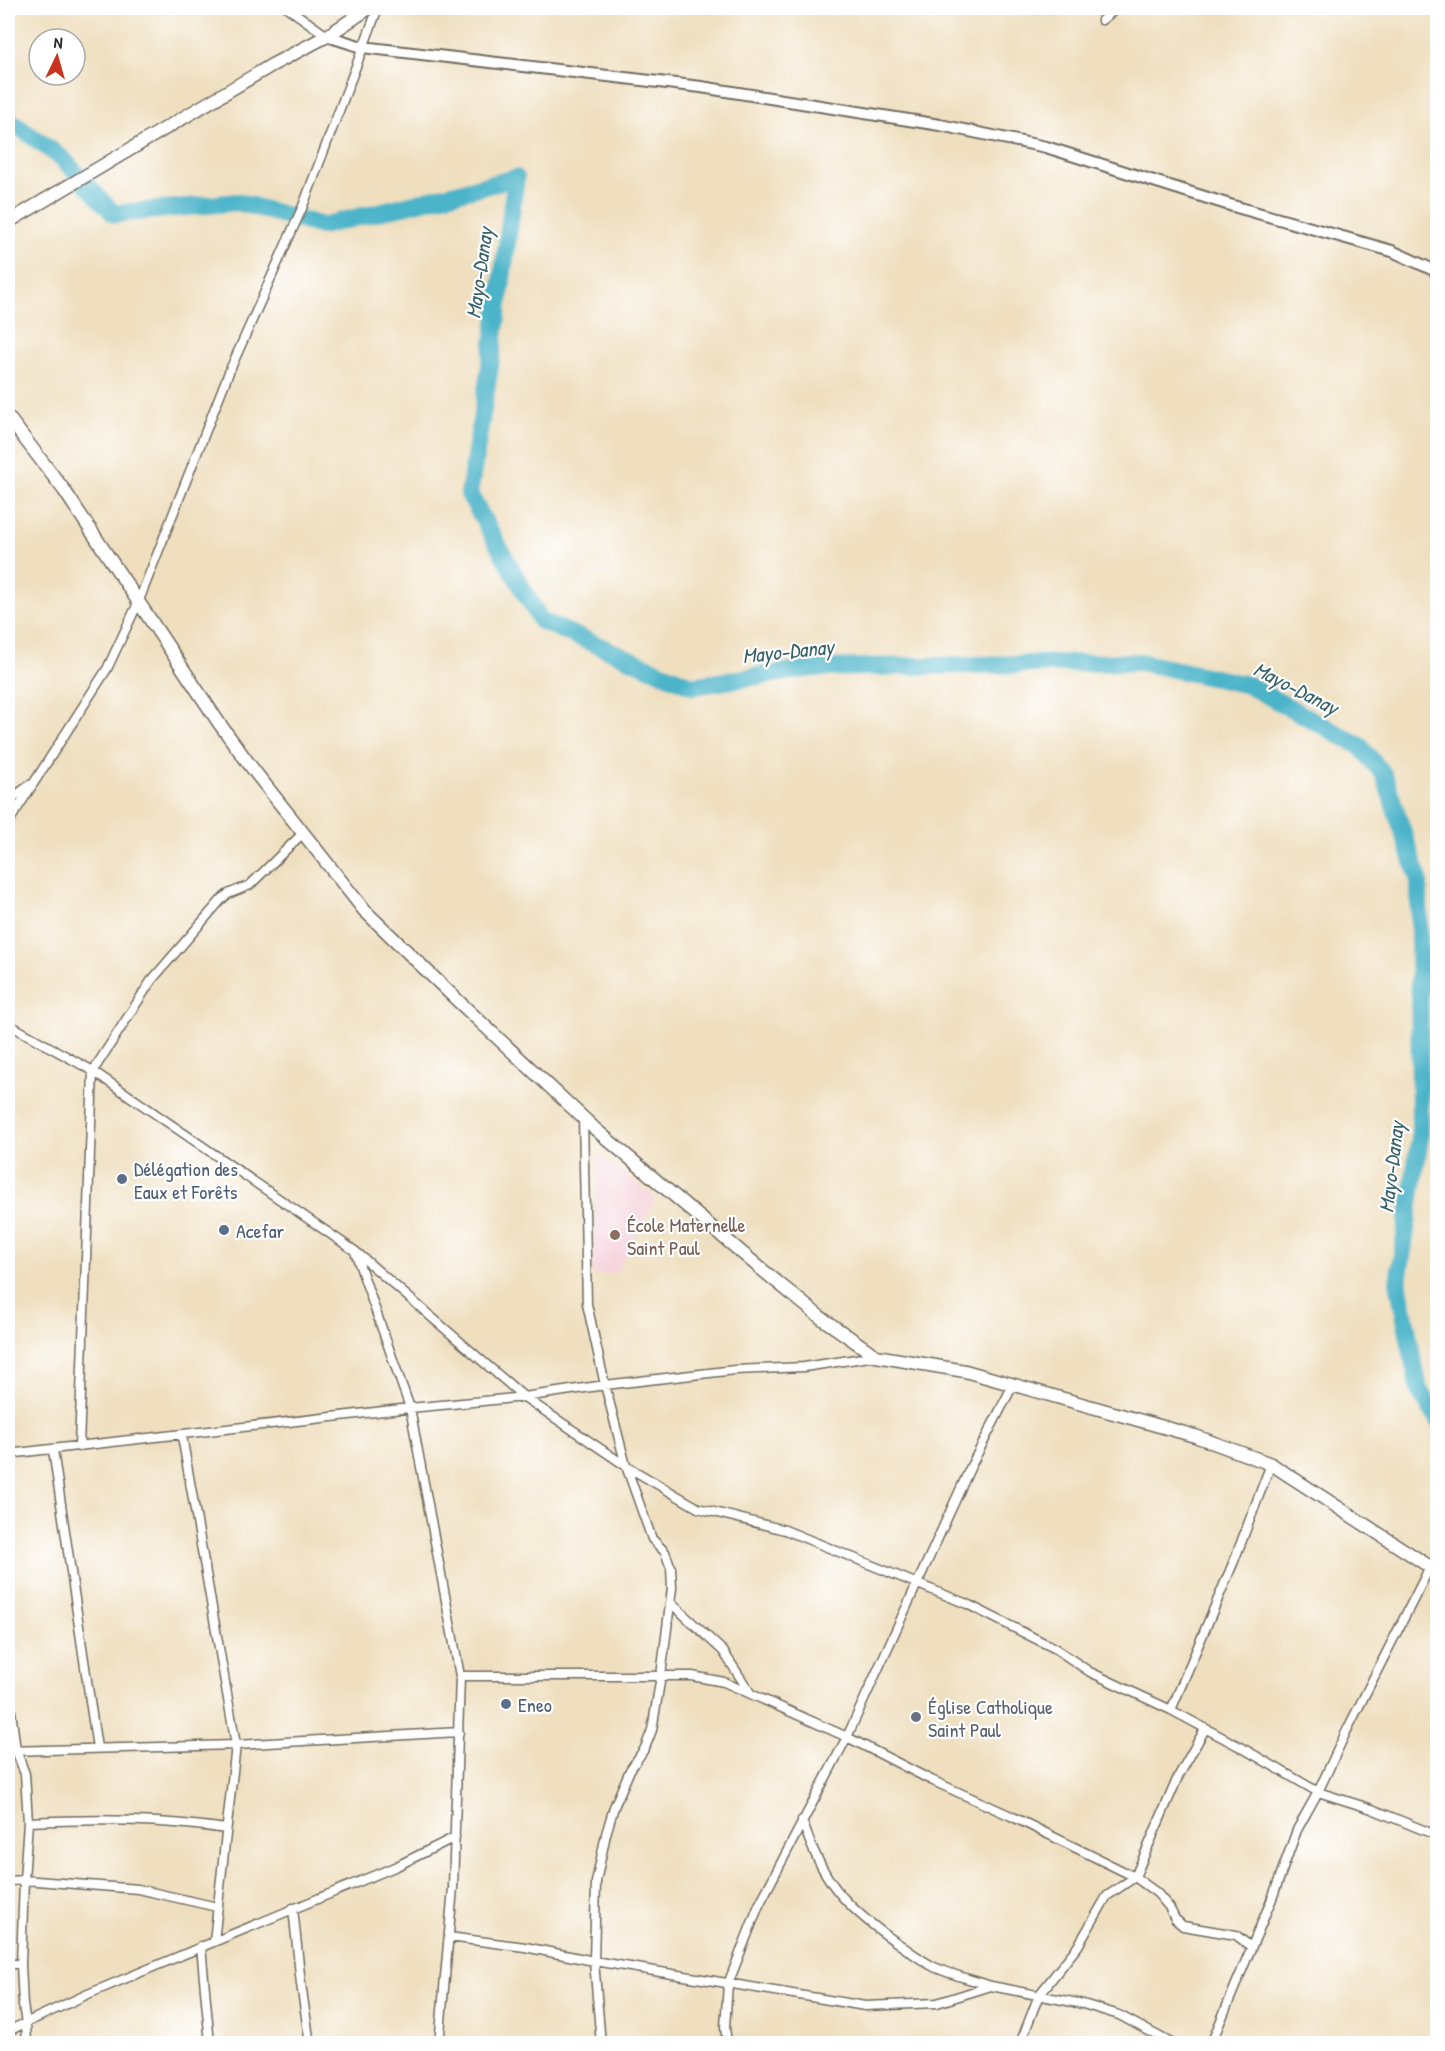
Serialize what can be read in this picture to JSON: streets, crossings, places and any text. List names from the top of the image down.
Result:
{
  "water": ["Mayo-Danay"],
  "places": [
    "Délégation des Eaux et Forêts",
    "Acefar",
    "École Maternelle Saint Paul",
    "Eneo",
    "Église Catholique Saint Paul"
  ],
  "north": "top"
}
